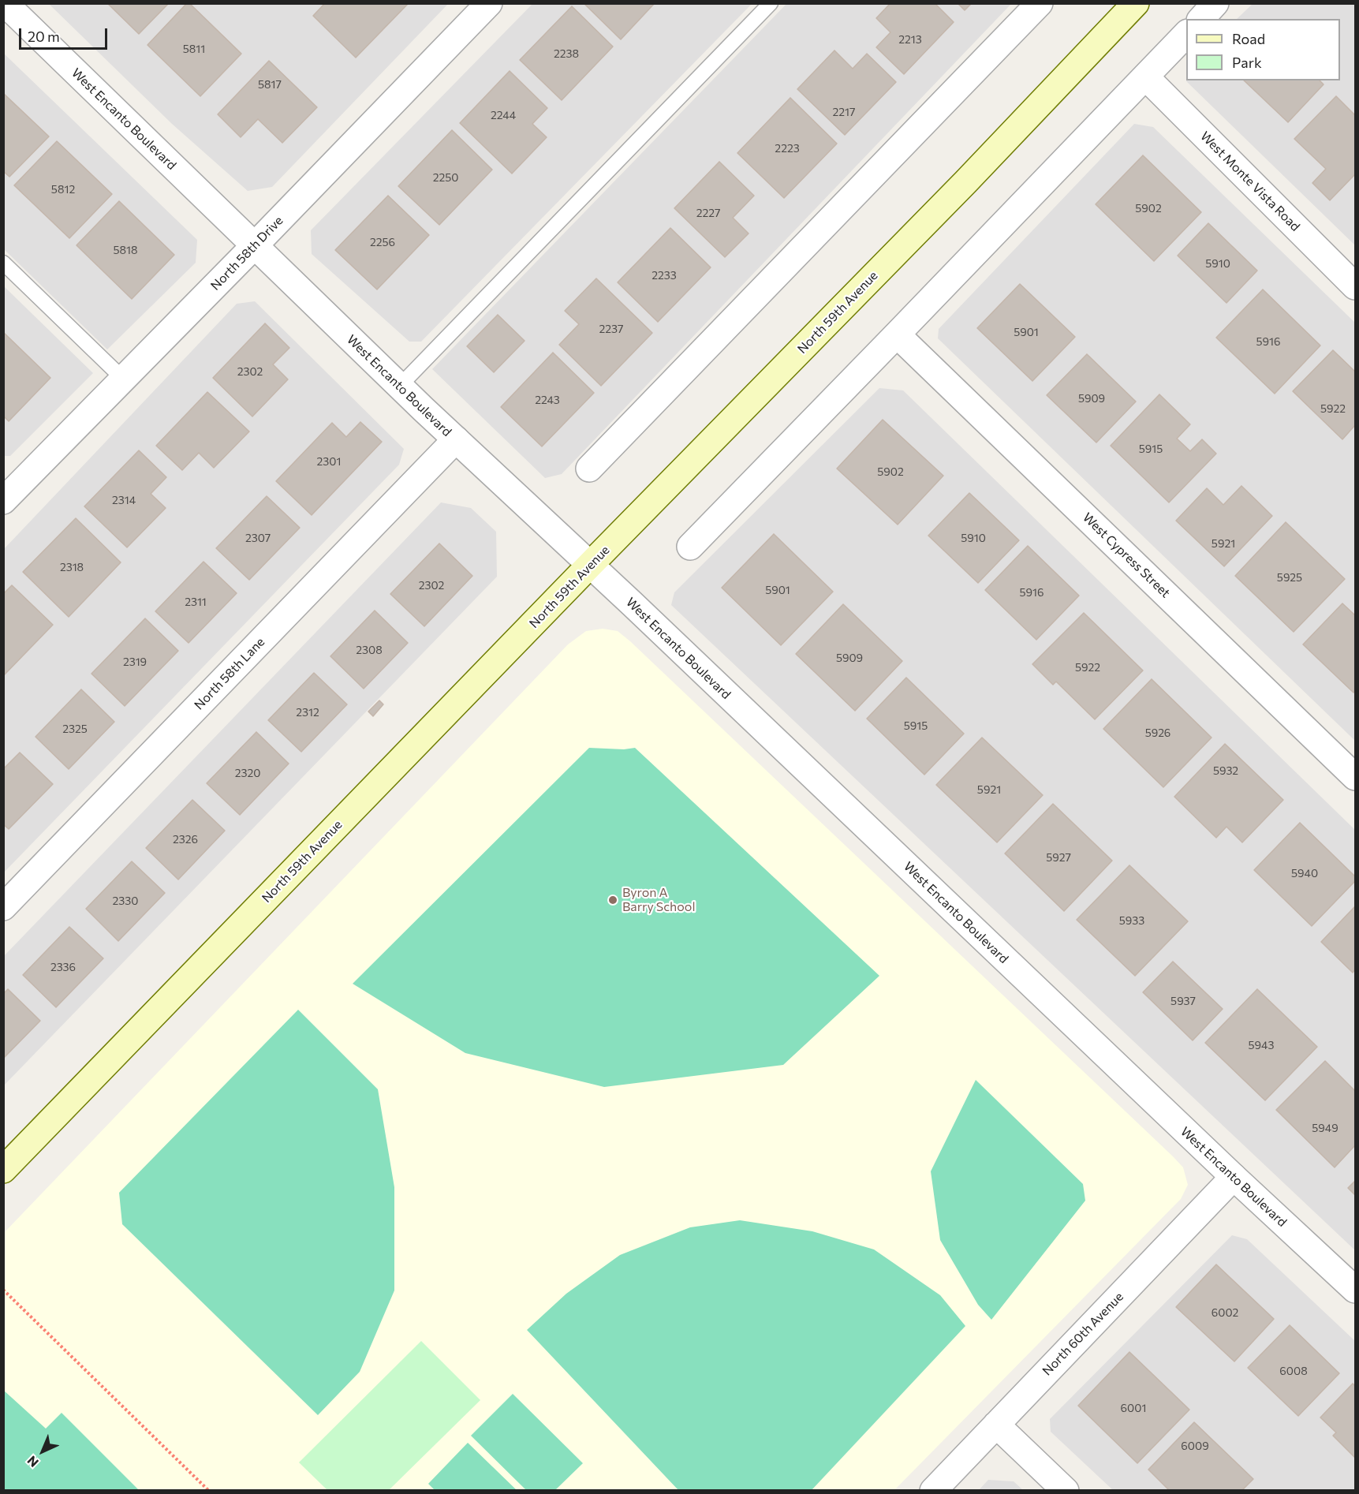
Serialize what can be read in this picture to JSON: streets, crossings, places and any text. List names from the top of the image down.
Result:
{
  "streets": {
    "main road": ["North 59th Avenue"],
    "street": [
      "West Encanto Boulevard",
      "West Monte Vista Road",
      "North 58th Drive",
      "West Cypress Street",
      "North 58th Lane",
      "North 60th Avenue"
    ]
  },
  "crossings": [
    ["West Encanto Boulevard", "North 58th Drive"],
    ["West Encanto Boulevard", "North 59th Avenue"],
    ["West Encanto Boulevard", "North 58th Lane"],
    ["West Encanto Boulevard", "North 60th Avenue"]
  ],
  "places": ["Byron A Barry School"],
  "house_numbers": [
    "2213",
    "5811",
    "2238",
    "5817",
    "2217",
    "2244",
    "2223",
    "2250",
    "5812",
    "5902",
    "2227",
    "2256",
    "5818",
    "5910",
    "2233",
    "2237",
    "5901",
    "5916",
    "2302",
    "5909",
    "2243",
    "5922",
    "5915",
    "2301",
    "5902",
    "2314",
    "2307",
    "5910",
    "5921",
    "2318",
    "5925",
    "2302",
    "5901",
    "5916",
    "2311",
    "2308",
    "5909",
    "2319",
    "5922",
    "2312",
    "5915",
    "2325",
    "5926",
    "5932",
    "2320",
    "5921",
    "2326",
    "5927",
    "5940",
    "2330",
    "5933",
    "2336",
    "5937",
    "5943",
    "5949",
    "6002",
    "6008",
    "6001",
    "6009"
  ],
  "legend": ["Road", "Park"],
  "scale_bar": "20 m",
  "north": "bottom left"
}
